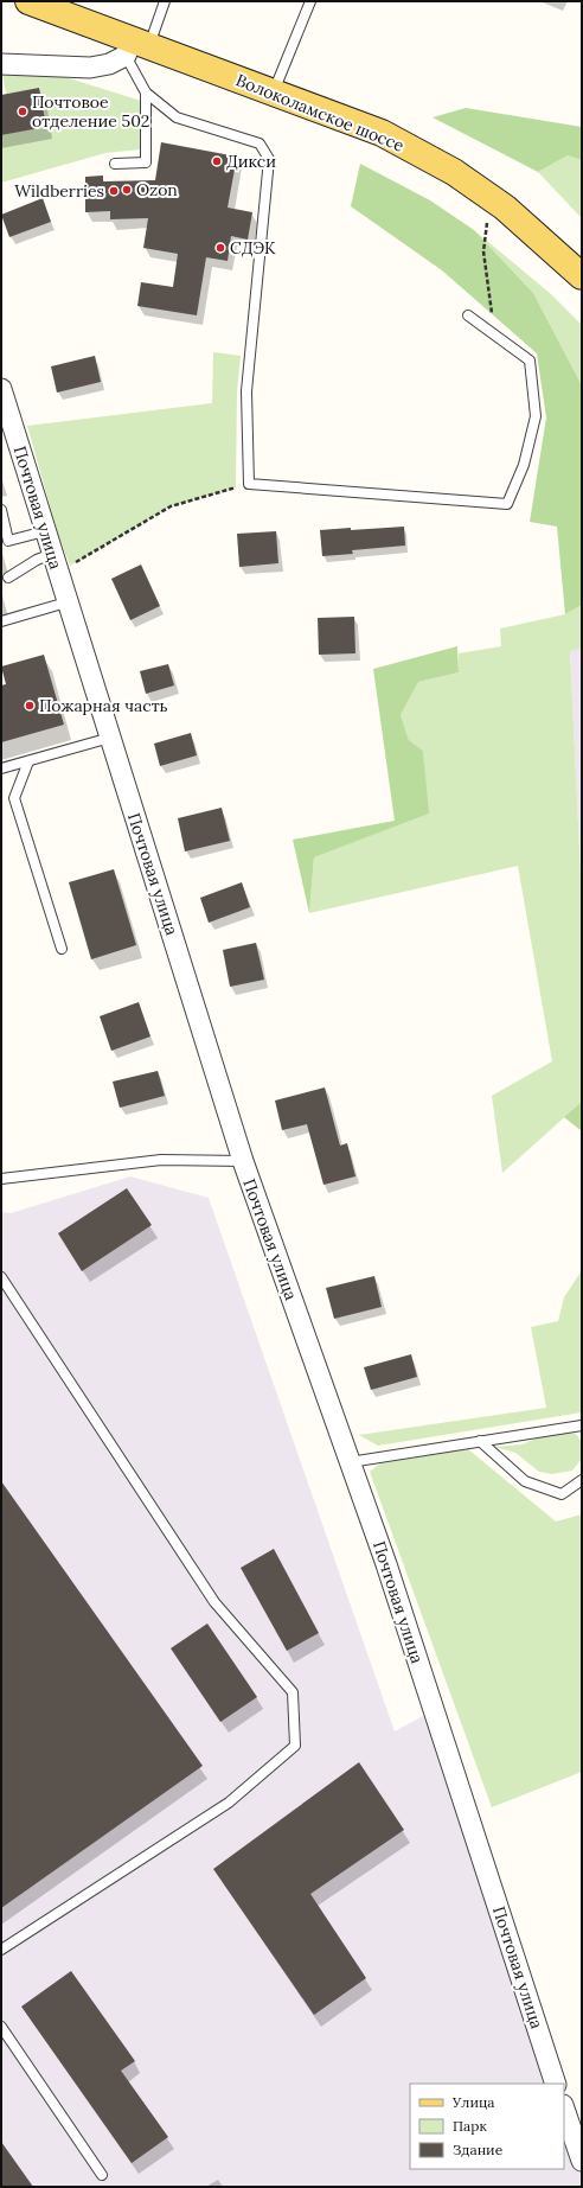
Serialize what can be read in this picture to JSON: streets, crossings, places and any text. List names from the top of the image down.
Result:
{
  "streets": {
    "main road": ["Волоколамское шоссе"],
    "street": ["Почтовая улица"]
  },
  "places": [
    "Почтовое отделение 502",
    "Дикси",
    "Ozon",
    "Wildberries",
    "СДЭК",
    "Пожарная часть"
  ],
  "legend": ["Улица", "Парк", "Здание"]
}
